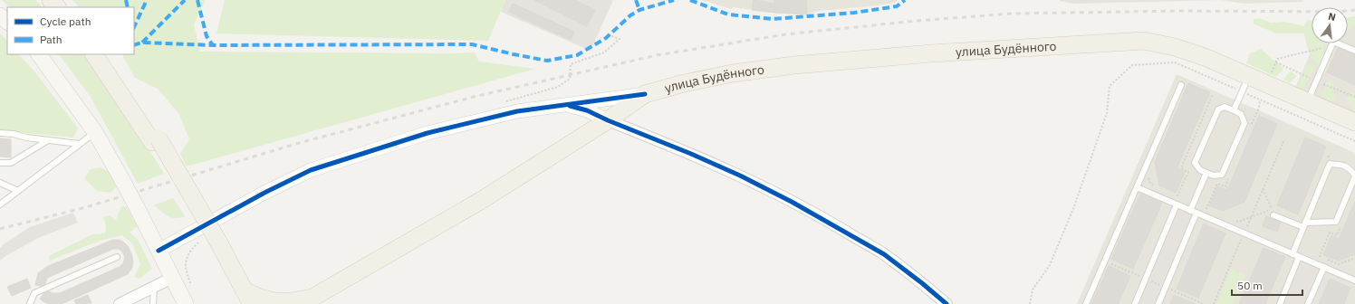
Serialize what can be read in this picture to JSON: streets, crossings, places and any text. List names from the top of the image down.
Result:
{
  "streets": {
    "main road": ["улица Будённого"]
  },
  "legend": ["Cycle path", "Path"],
  "scale_bar": "50 m",
  "north": "top"
}
